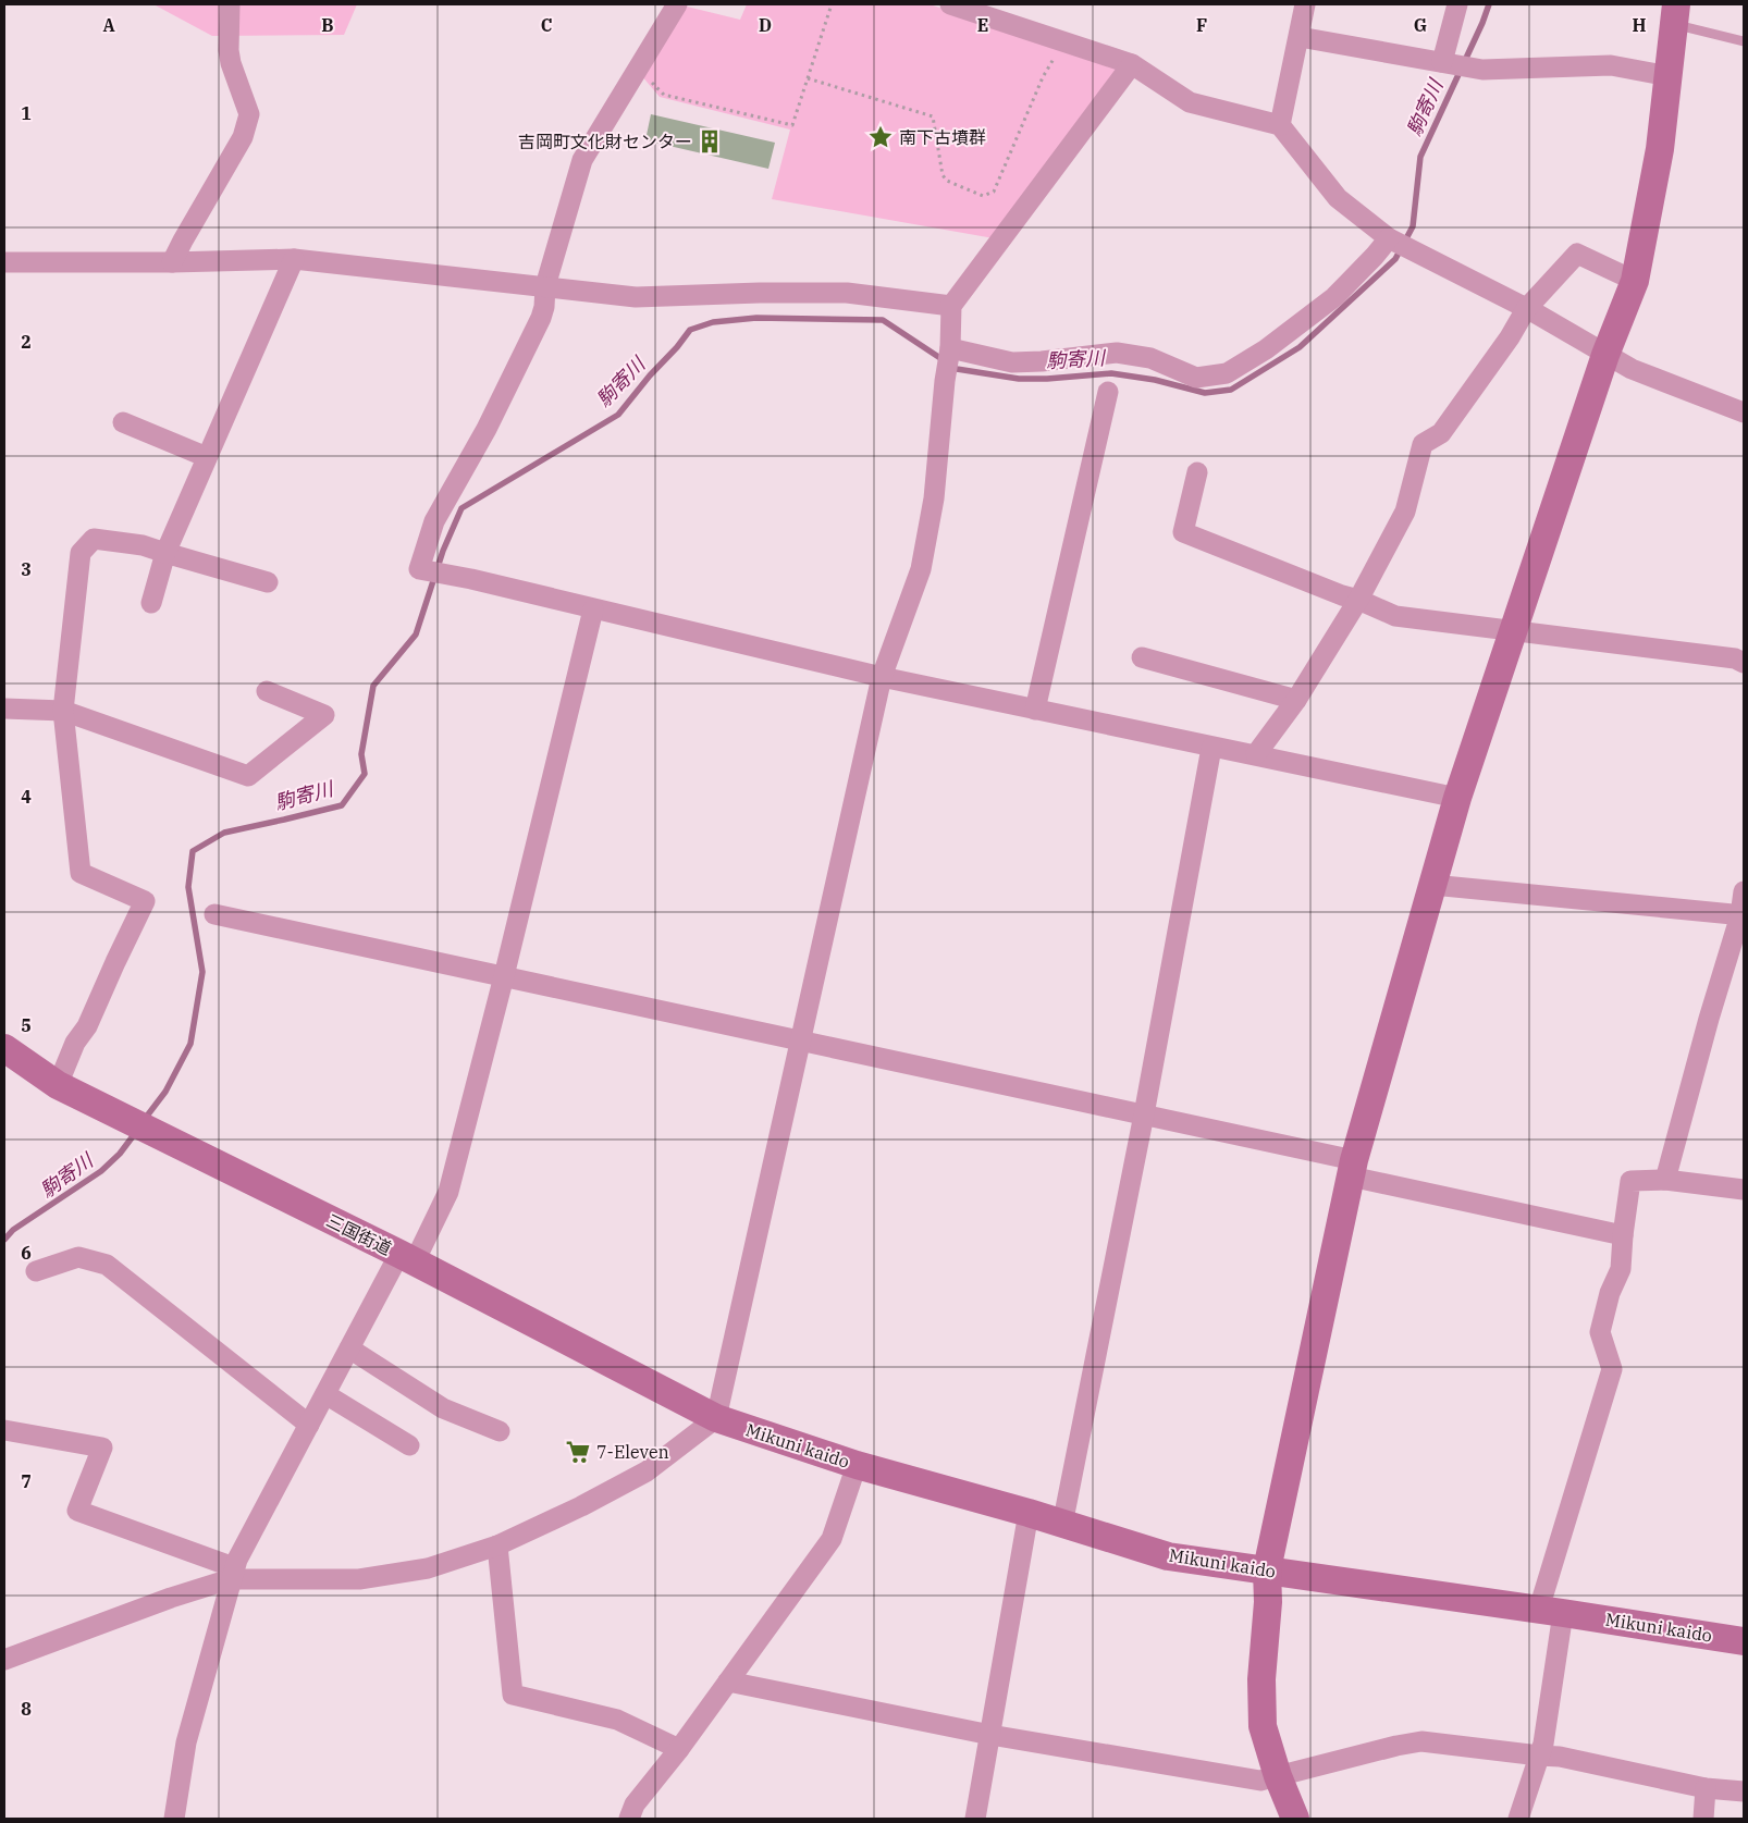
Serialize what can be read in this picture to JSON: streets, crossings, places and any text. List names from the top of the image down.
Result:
{
  "streets": {
    "street": ["三国街道", "Mikuni kaido"]
  },
  "crossings": [
    ["三国街道", "Mikuni kaido"]
  ],
  "water": ["駒寄川"],
  "places": {
    "place": ["南下古墳群"],
    "building": ["吉岡町文化財センター"],
    "supermarket": ["7-Eleven"]
  },
  "grid": {
    "columns": [
      "A",
      "B",
      "C",
      "D",
      "E",
      "F",
      "G",
      "H"
    ],
    "rows": [
      "1",
      "2",
      "3",
      "4",
      "5",
      "6",
      "7",
      "8"
    ]
  }
}
